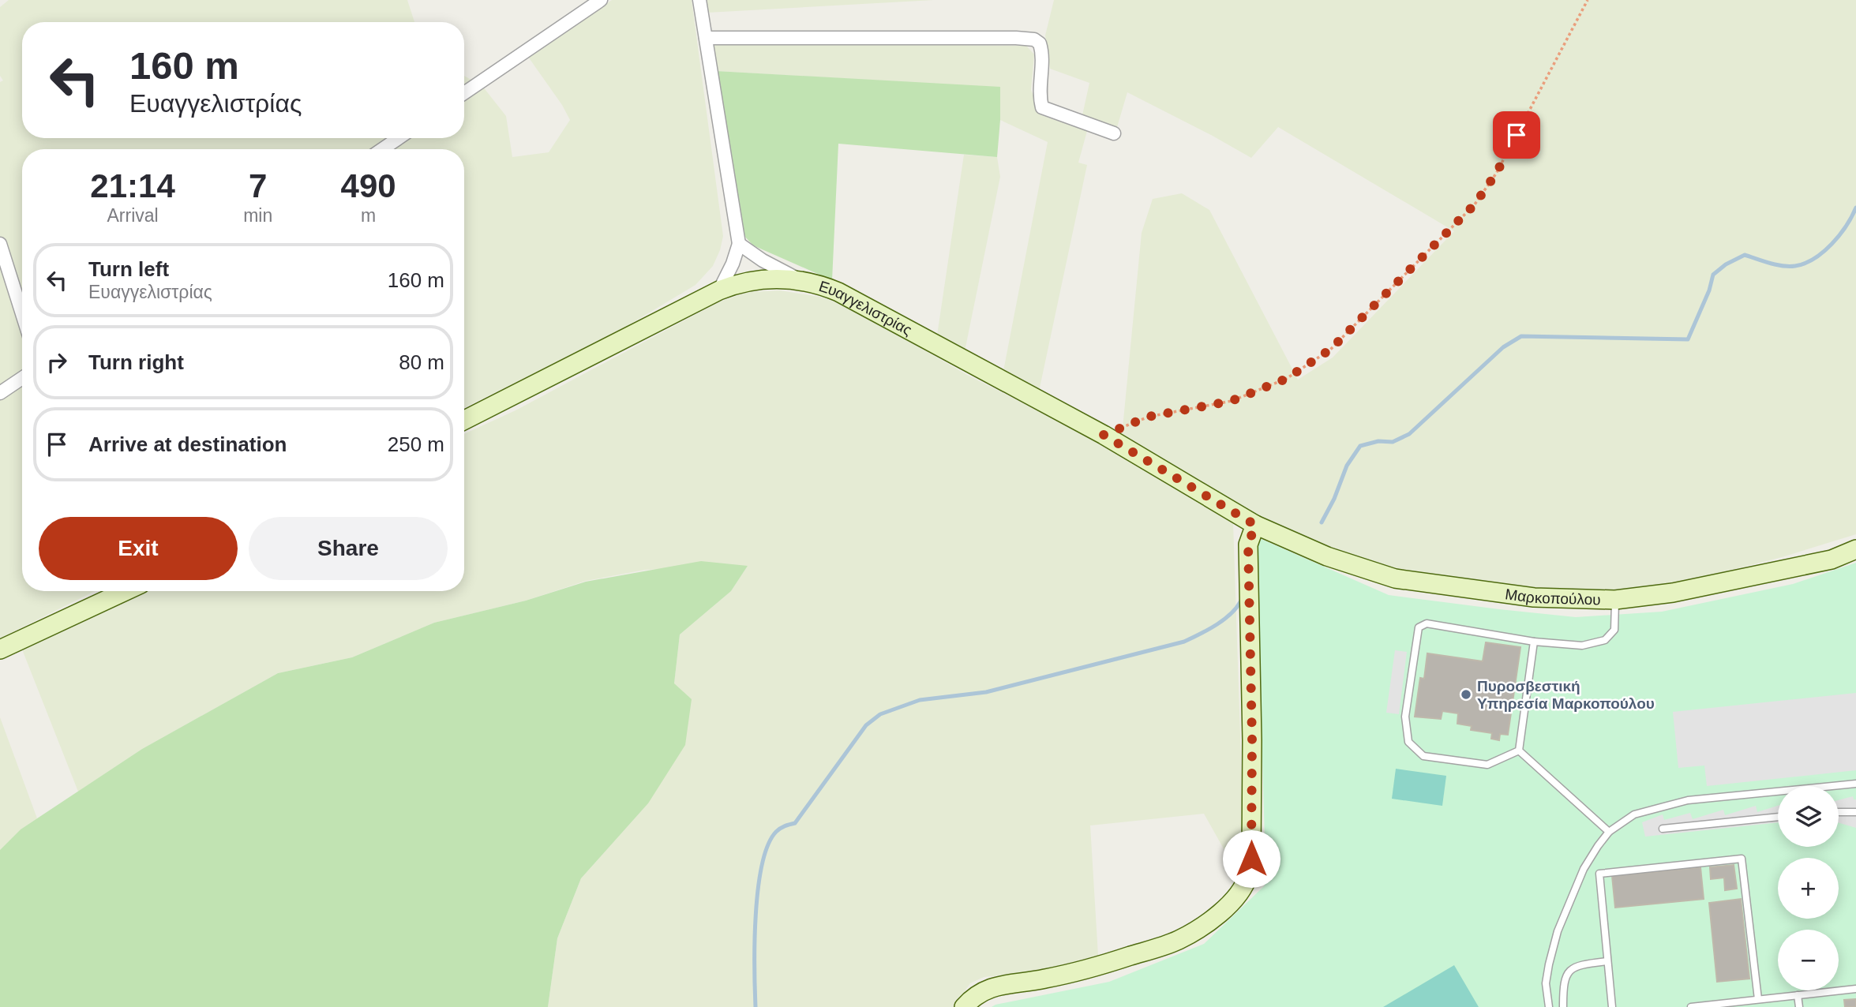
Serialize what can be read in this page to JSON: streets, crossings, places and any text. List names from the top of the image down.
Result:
{
  "streets": {
    "main road": ["Ευαγγελιστρίας", "Μαρκοπούλου"]
  },
  "crossings": [
    ["Ευαγγελιστρίας", "Μαρκοπούλου"]
  ],
  "places": ["Πυροσβεστική Υπηρεσία Μαρκοπούλου"],
  "page": {
    "turn": ["160 m", "Ευαγγελιστρίας"],
    "eta": [
      "21:14",
      "Arrival",
      "7",
      "min",
      "490",
      "m"
    ],
    "list": [
      {
        "name": "Turn left",
        "note": "Ευαγγελιστρίας",
        "value": "160 m"
      },
      {
        "name": "Turn right",
        "value": "80 m"
      },
      {
        "name": "Arrive at destination",
        "value": "250 m"
      }
    ],
    "buttons": ["Exit", "Share"],
    "map_buttons": ["+", "−"]
  }
}
